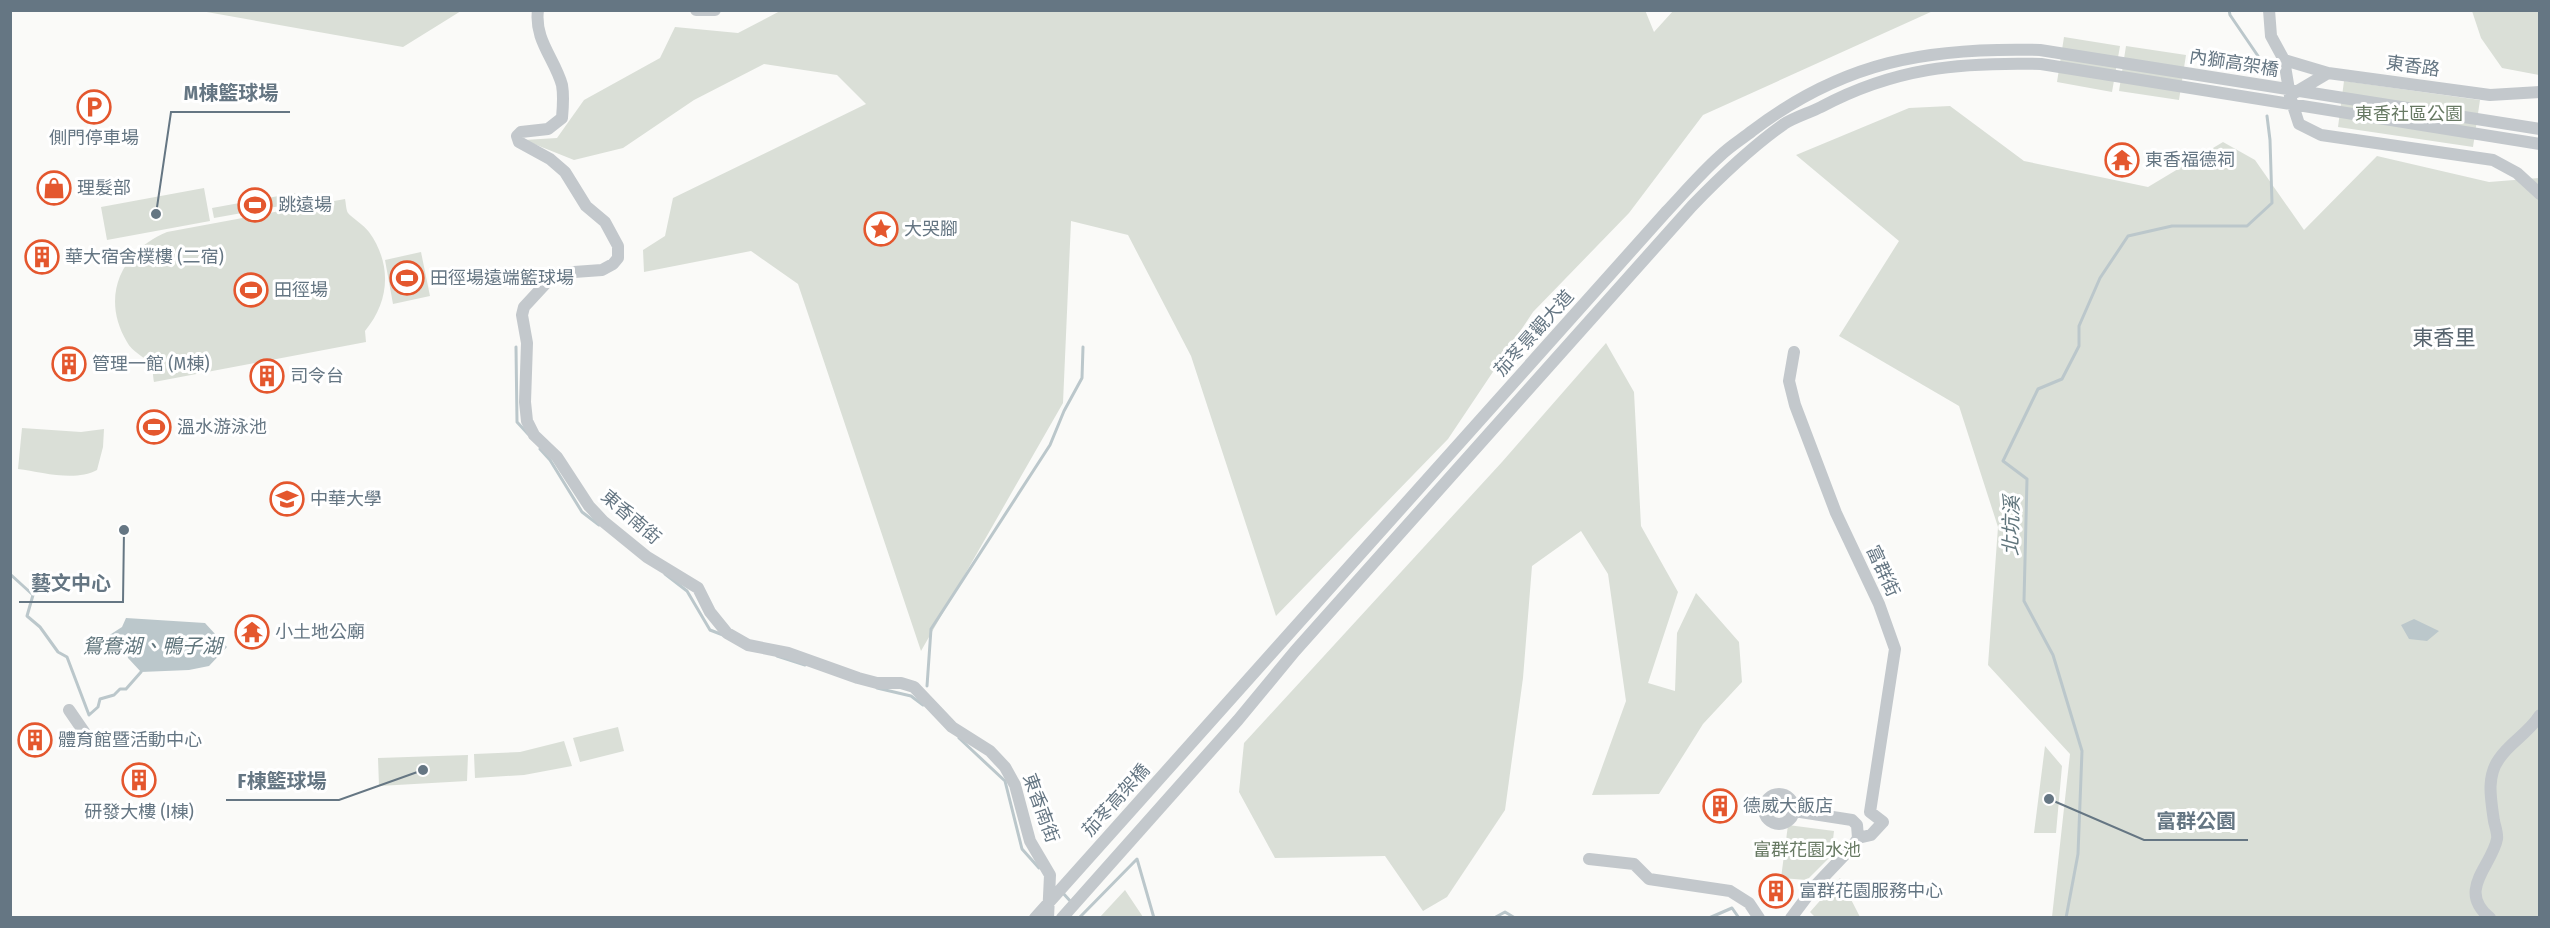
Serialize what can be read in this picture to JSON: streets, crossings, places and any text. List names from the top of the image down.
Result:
{
  "streets": {
    "street": [
      "內獅高架橋",
      "東香路",
      "茄苳景觀大道",
      "東香南街",
      "富群街",
      "茄苳高架橋"
    ]
  },
  "crossings": [
    ["內獅高架橋", "茄苳景觀大道"],
    ["茄苳景觀大道", "茄苳高架橋"]
  ],
  "districts": ["東香里"],
  "water": ["北坑溪", "鴛鴦湖、鴨子湖"],
  "parks": ["東香社區公園", "富群花園水池"],
  "places": {
    "parking": ["側門停車場"],
    "temple": ["東香福德祠", "小土地公廟"],
    "shop": ["理髮部"],
    "sports": [
      "跳遠場",
      "田徑場遠端籃球場",
      "田徑場",
      "溫水游泳池"
    ],
    "other": [
      "M棟籃球場",
      "藝文中心",
      "F棟籃球場",
      "富群公園"
    ],
    "place": ["大哭腳"],
    "building": [
      "華大宿舍樸樓 (二宿)",
      "管理一館 (M棟)",
      "司令台",
      "體育館暨活動中心",
      "研發大樓 (I棟)",
      "德威大飯店",
      "富群花園服務中心"
    ],
    "school or university": ["中華大學"]
  }
}
